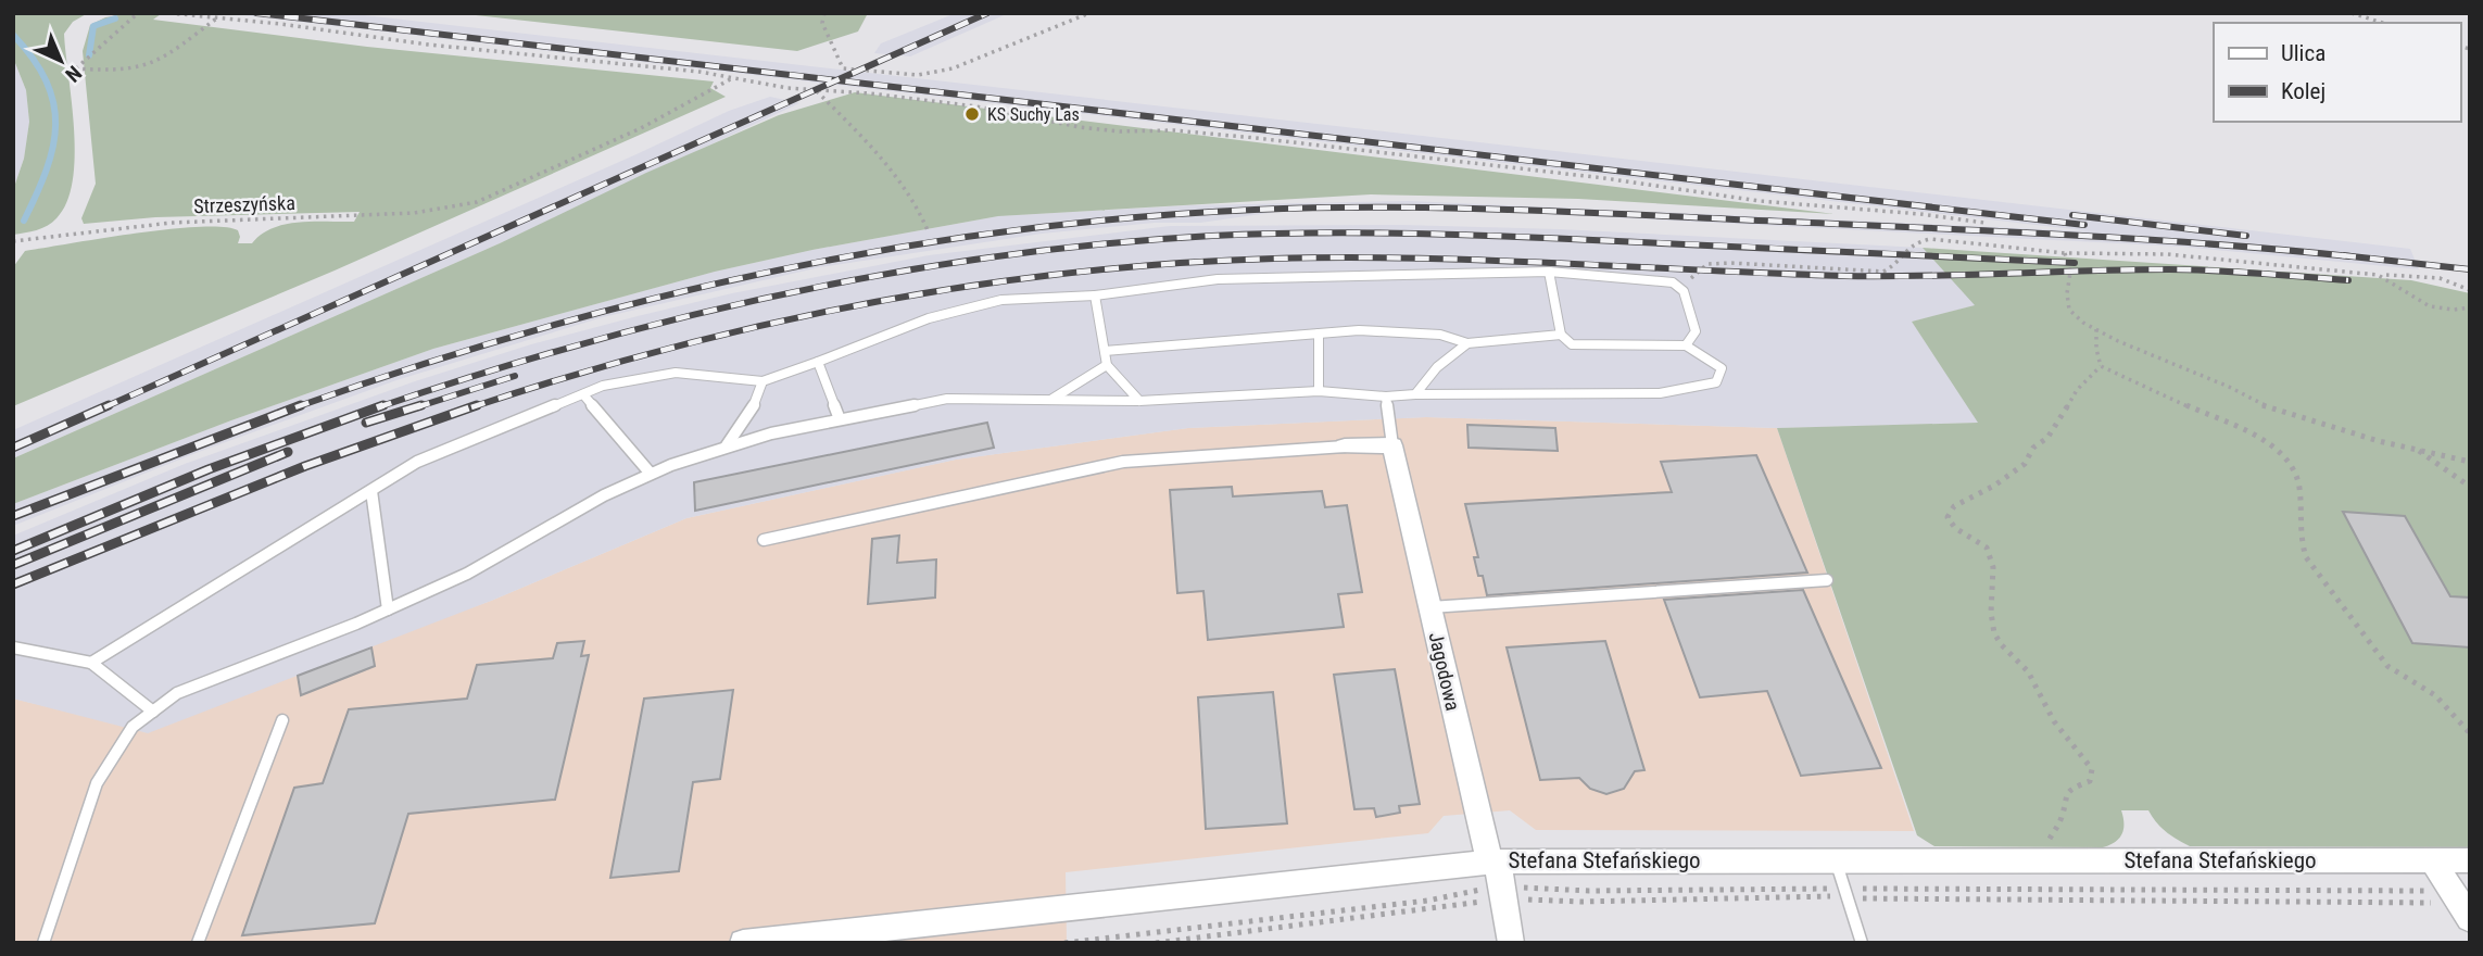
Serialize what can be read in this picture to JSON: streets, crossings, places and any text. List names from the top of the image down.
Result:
{
  "streets": {
    "street": ["Jagodowa", "Stefana Stefańskiego"],
    "path": ["Strzeszyńska"]
  },
  "crossings": [
    ["Jagodowa", "Stefana Stefańskiego"]
  ],
  "places": ["KS Suchy Las"],
  "legend": ["Ulica", "Kolej"],
  "north": "bottom right"
}
